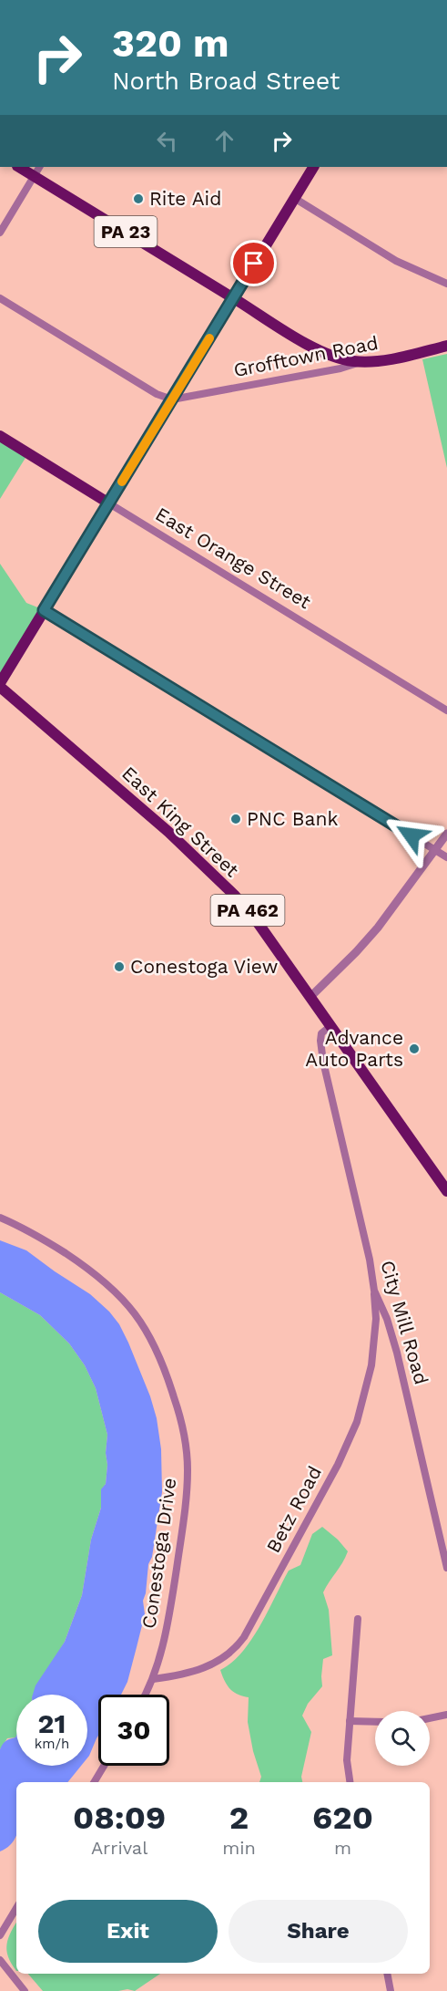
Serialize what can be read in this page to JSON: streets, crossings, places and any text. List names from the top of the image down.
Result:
{
  "streets": {
    "main road": [
      "PA 23",
      "Grofftown Road",
      "East Orange Street",
      "East King Street",
      "PA 462"
    ],
    "street": ["City Mill Road", "Betz Road", "Conestoga Drive"]
  },
  "crossings": [
    ["PA 23", "Grofftown Road"],
    ["PA 23", "PA 462"],
    ["Grofftown Road", "PA 462"],
    ["East Orange Street", "PA 462"],
    ["East King Street", "PA 462"],
    ["East King Street", "City Mill Road"],
    ["City Mill Road", "Betz Road"],
    ["Betz Road", "Conestoga Drive"]
  ],
  "places": [
    "Rite Aid",
    "PNC Bank",
    "Conestoga View",
    "Advance Auto Parts"
  ],
  "page": {
    "turn": ["320 m", "North Broad Street"],
    "speed": "21 km/h",
    "limit": "30",
    "eta": [
      "08:09",
      "Arrival",
      "2",
      "min",
      "620",
      "m"
    ],
    "buttons": ["Exit", "Share"]
  }
}
